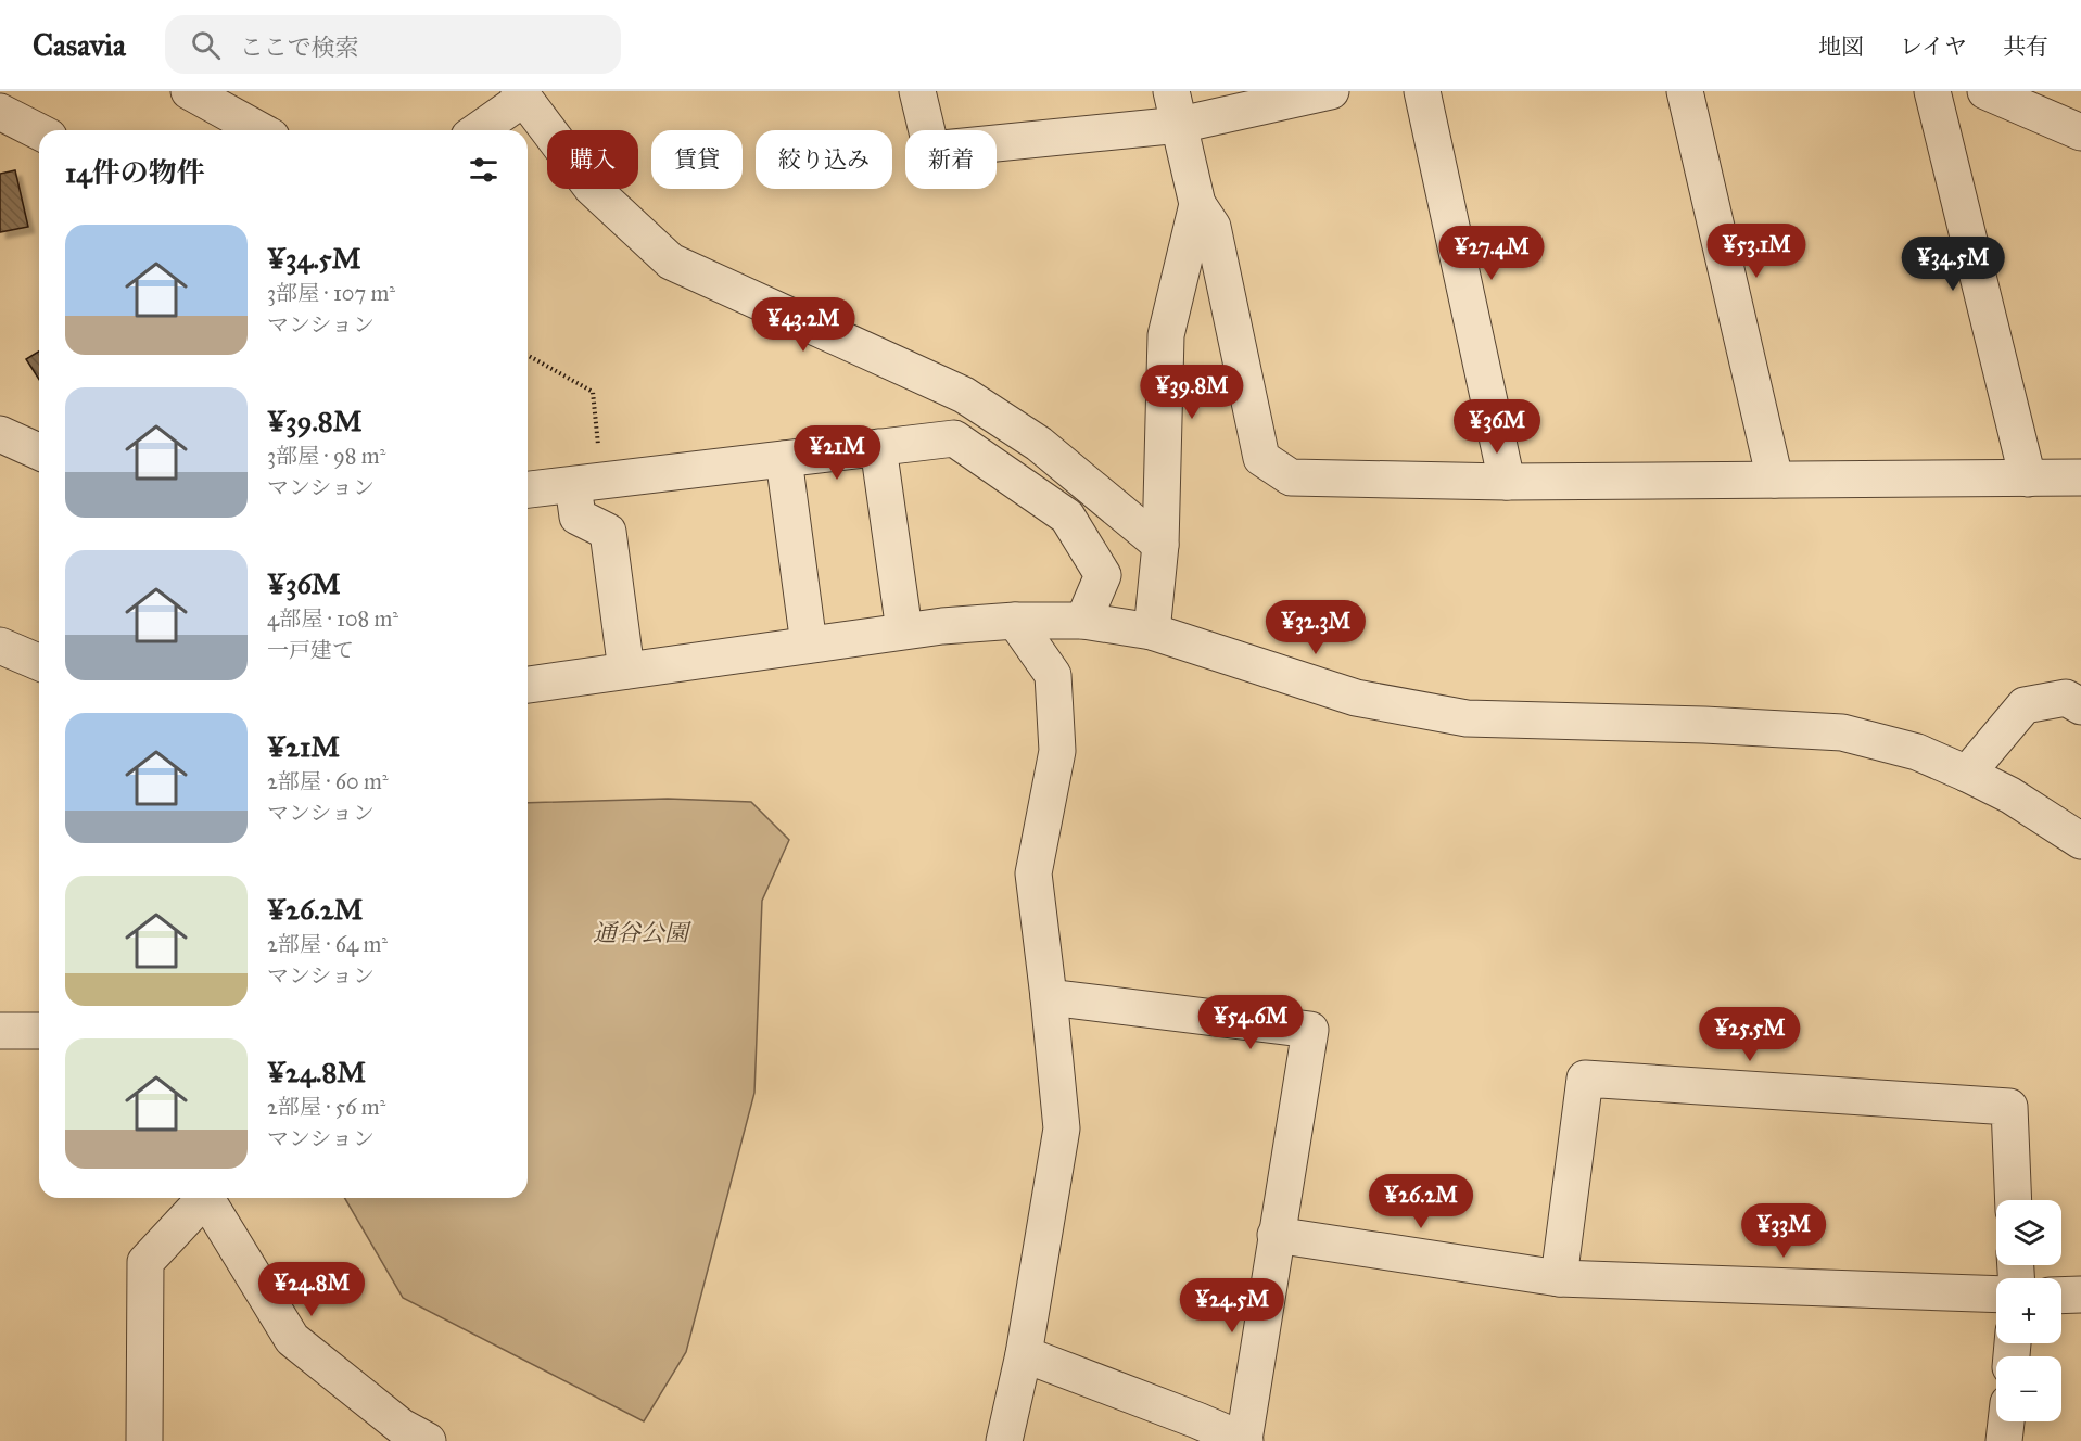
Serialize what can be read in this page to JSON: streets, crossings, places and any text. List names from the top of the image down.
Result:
{
  "parks": ["通谷公園"],
  "page": {
    "header": "Casavia",
    "search": "ここで検索",
    "nav": ["地図", "レイヤ", "共有"],
    "chip": [
      "購入",
      "賃貸",
      "絞り込み",
      "新着"
    ],
    "heading": "14件の物件",
    "list": [
      {
        "name": "¥34.5M",
        "note": "3部屋 · 107 m² · マンション"
      },
      {
        "name": "¥39.8M",
        "note": "3部屋 · 98 m² · マンション"
      },
      {
        "name": "¥36M",
        "note": "4部屋 · 108 m² · 一戸建て"
      },
      {
        "name": "¥21M",
        "note": "2部屋 · 60 m² · マンション"
      },
      {
        "name": "¥26.2M",
        "note": "2部屋 · 64 m² · マンション"
      },
      {
        "name": "¥24.8M",
        "note": "2部屋 · 56 m² · マンション"
      }
    ],
    "price": [
      "¥53.1M",
      "¥27.4M",
      "¥34.5M",
      "¥43.2M",
      "¥39.8M",
      "¥36M",
      "¥21M",
      "¥32.3M",
      "¥54.6M",
      "¥25.5M",
      "¥26.2M",
      "¥33M",
      "¥24.8M",
      "¥24.5M"
    ],
    "map_buttons": ["+", "−"]
  }
}
